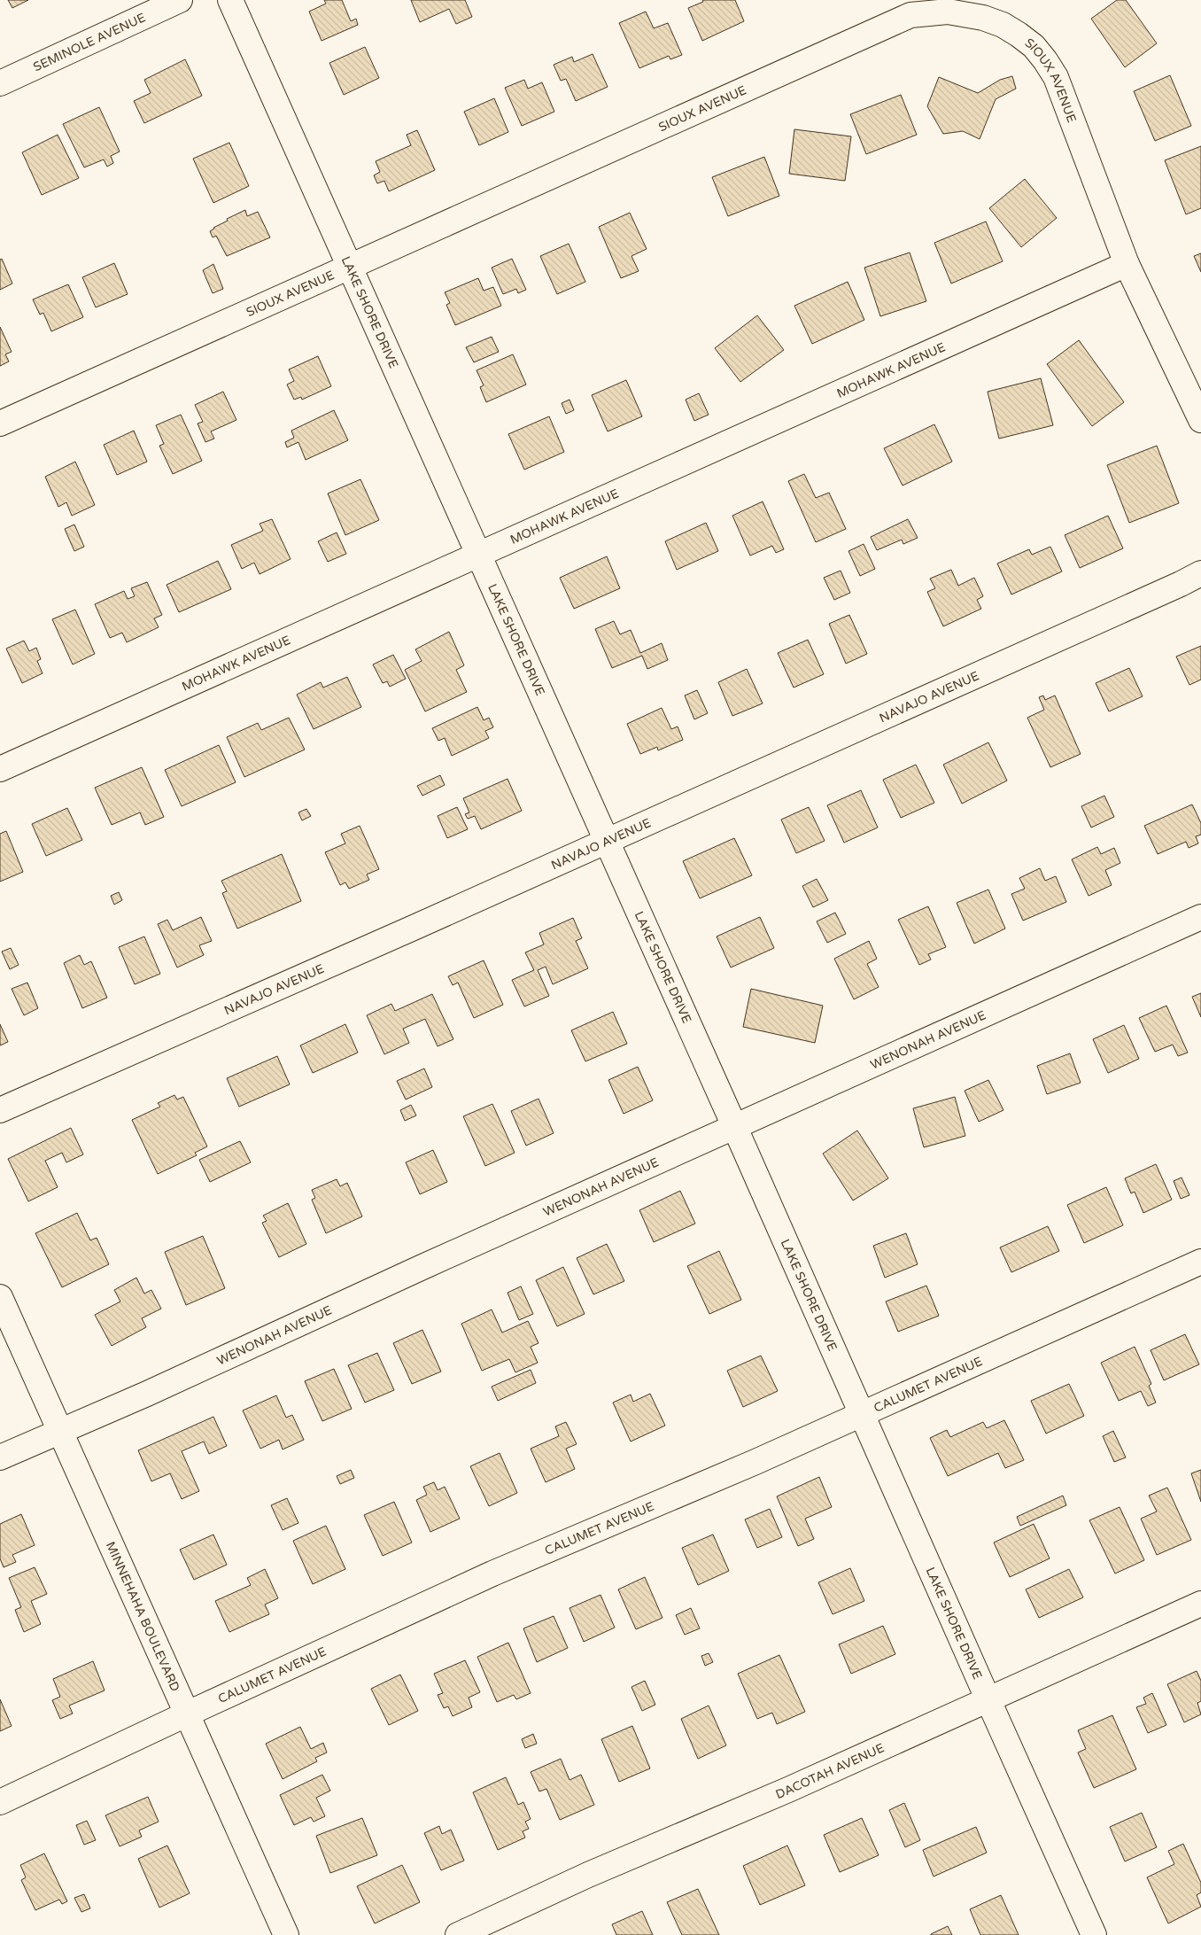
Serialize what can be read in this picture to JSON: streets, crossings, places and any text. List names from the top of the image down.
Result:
{
  "streets": {
    "street": [
      "SEMINOLE AVENUE",
      "SIOUX AVENUE",
      "LAKE SHORE DRIVE",
      "MOHAWK AVENUE",
      "NAVAJO AVENUE",
      "WENONAH AVENUE",
      "CALUMET AVENUE",
      "MINNEHAHA BOULEVARD",
      "DACOTAH AVENUE"
    ]
  },
  "crossings": [
    ["SIOUX AVENUE", "LAKE SHORE DRIVE"],
    ["SIOUX AVENUE", "MOHAWK AVENUE"],
    ["LAKE SHORE DRIVE", "MOHAWK AVENUE"],
    ["LAKE SHORE DRIVE", "NAVAJO AVENUE"],
    ["LAKE SHORE DRIVE", "WENONAH AVENUE"],
    ["LAKE SHORE DRIVE", "CALUMET AVENUE"],
    ["LAKE SHORE DRIVE", "DACOTAH AVENUE"],
    ["WENONAH AVENUE", "MINNEHAHA BOULEVARD"],
    ["CALUMET AVENUE", "MINNEHAHA BOULEVARD"]
  ]
}
